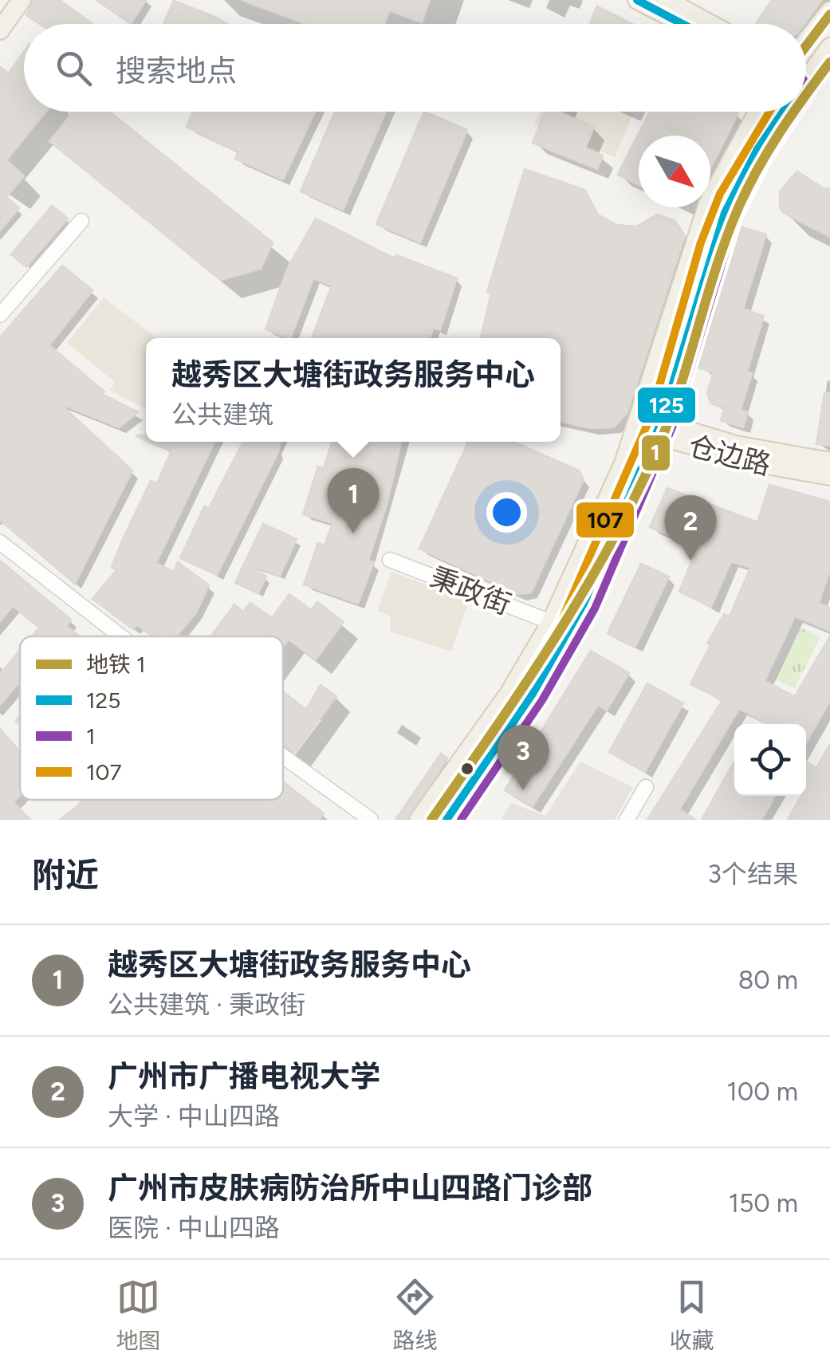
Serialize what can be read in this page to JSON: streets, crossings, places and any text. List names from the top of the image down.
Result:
{
  "streets": {
    "main road": ["仓边路"],
    "street": ["秉政街"]
  },
  "lines": [
    "transit line 125",
    "metro line 1",
    "transit line 1",
    "transit line 107"
  ],
  "legend": [
    "地铁 1",
    "125",
    "1",
    "107"
  ],
  "north": "bottom right",
  "page": {
    "search": "搜索地点",
    "popup": ["越秀区大塘街政务服务中心", "公共建筑"],
    "pins": ["1", "2", "3"],
    "heading": ["附近", "3个结果"],
    "list": [
      {
        "mark": "1",
        "name": "越秀区大塘街政务服务中心",
        "note": "公共建筑 · 秉政街",
        "value": "80 m"
      },
      {
        "mark": "2",
        "name": "广州市广播电视大学",
        "note": "大学 · 中山四路",
        "value": "100 m"
      },
      {
        "mark": "3",
        "name": "广州市皮肤病防治所中山四路门诊部",
        "note": "医院 · 中山四路",
        "value": "150 m"
      }
    ],
    "nav": ["地图", "路线", "收藏"]
  }
}
